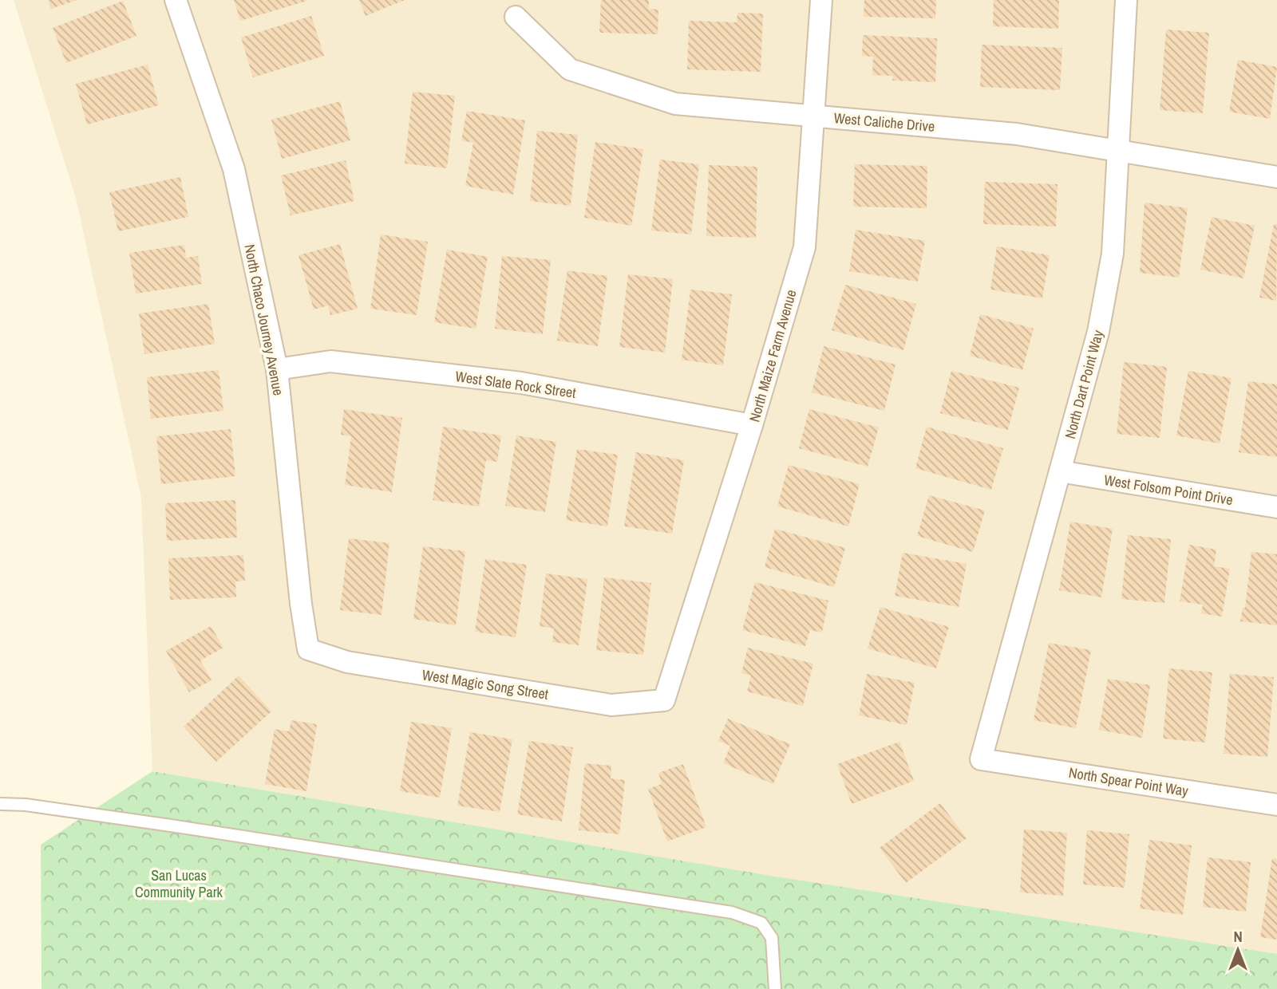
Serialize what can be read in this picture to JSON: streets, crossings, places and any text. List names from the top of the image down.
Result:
{
  "streets": {
    "street": [
      "West Caliche Drive",
      "North Chaco Journey Avenue",
      "North Maize Farm Avenue",
      "West Slate Rock Street",
      "North Dart Point Way",
      "West Folsom Point Drive",
      "West Magic Song Street",
      "North Spear Point Way"
    ]
  },
  "crossings": [
    ["West Caliche Drive", "North Maize Farm Avenue"],
    ["West Caliche Drive", "North Dart Point Way"],
    ["North Chaco Journey Avenue", "West Slate Rock Street"],
    ["North Chaco Journey Avenue", "West Magic Song Street"],
    ["North Maize Farm Avenue", "West Slate Rock Street"],
    ["North Maize Farm Avenue", "West Magic Song Street"],
    ["North Dart Point Way", "West Folsom Point Drive"],
    ["North Dart Point Way", "North Spear Point Way"]
  ],
  "parks": ["San Lucas Community Park"],
  "north": "top"
}
